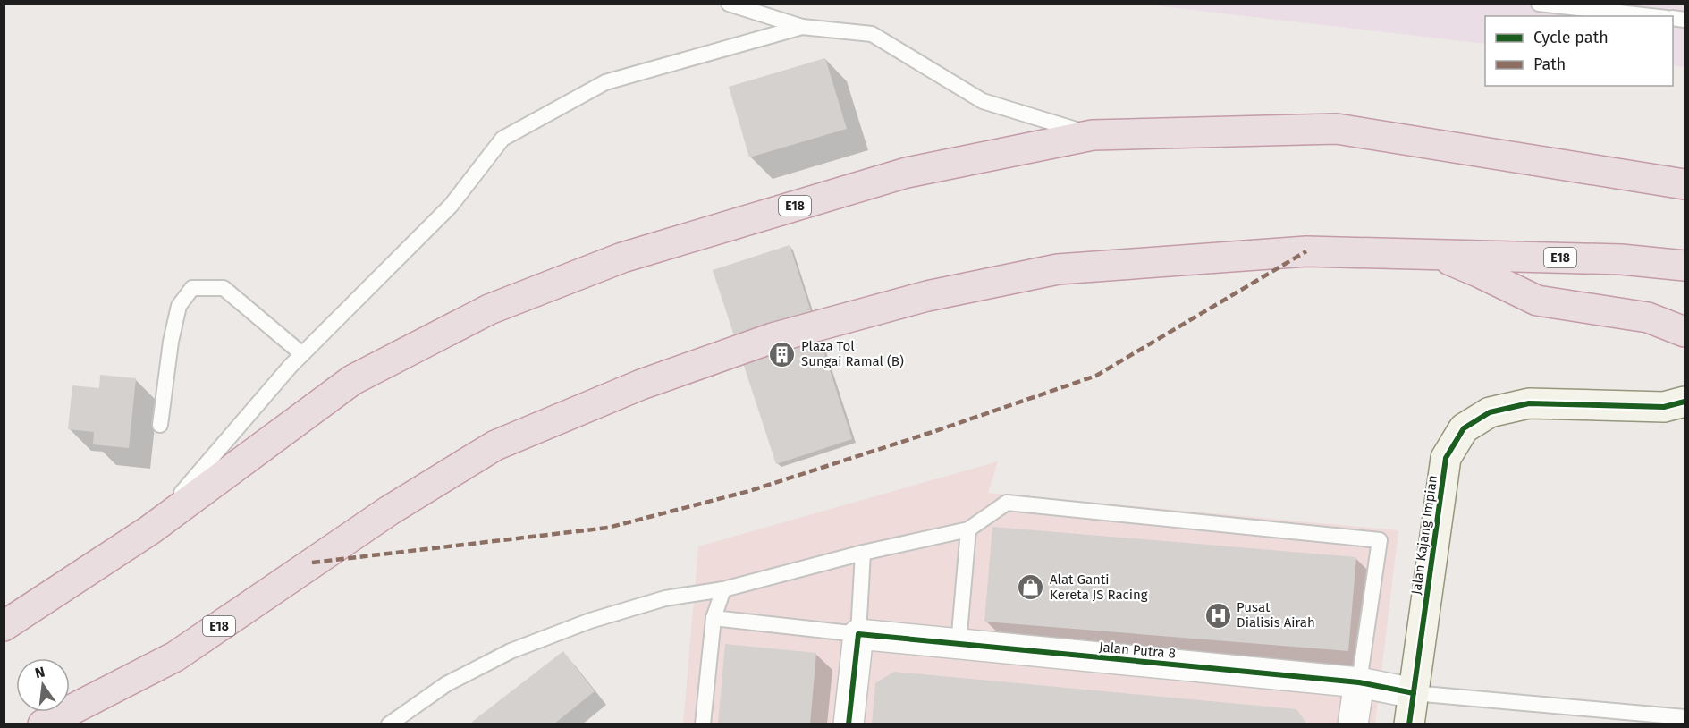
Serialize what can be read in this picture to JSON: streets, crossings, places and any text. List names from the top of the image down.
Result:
{
  "streets": {
    "highway": ["E18"],
    "street": ["Jalan Kajang Impian", "Jalan Putra 8"]
  },
  "crossings": [
    ["Jalan Kajang Impian", "Jalan Putra 8"]
  ],
  "places": {
    "building": ["Plaza Tol Sungai Ramal (B)"],
    "shop": ["Alat Ganti Kereta JS Racing"],
    "hospital": ["Pusat Dialisis Airah"]
  },
  "legend": ["Cycle path", "Path"],
  "north": "top"
}
